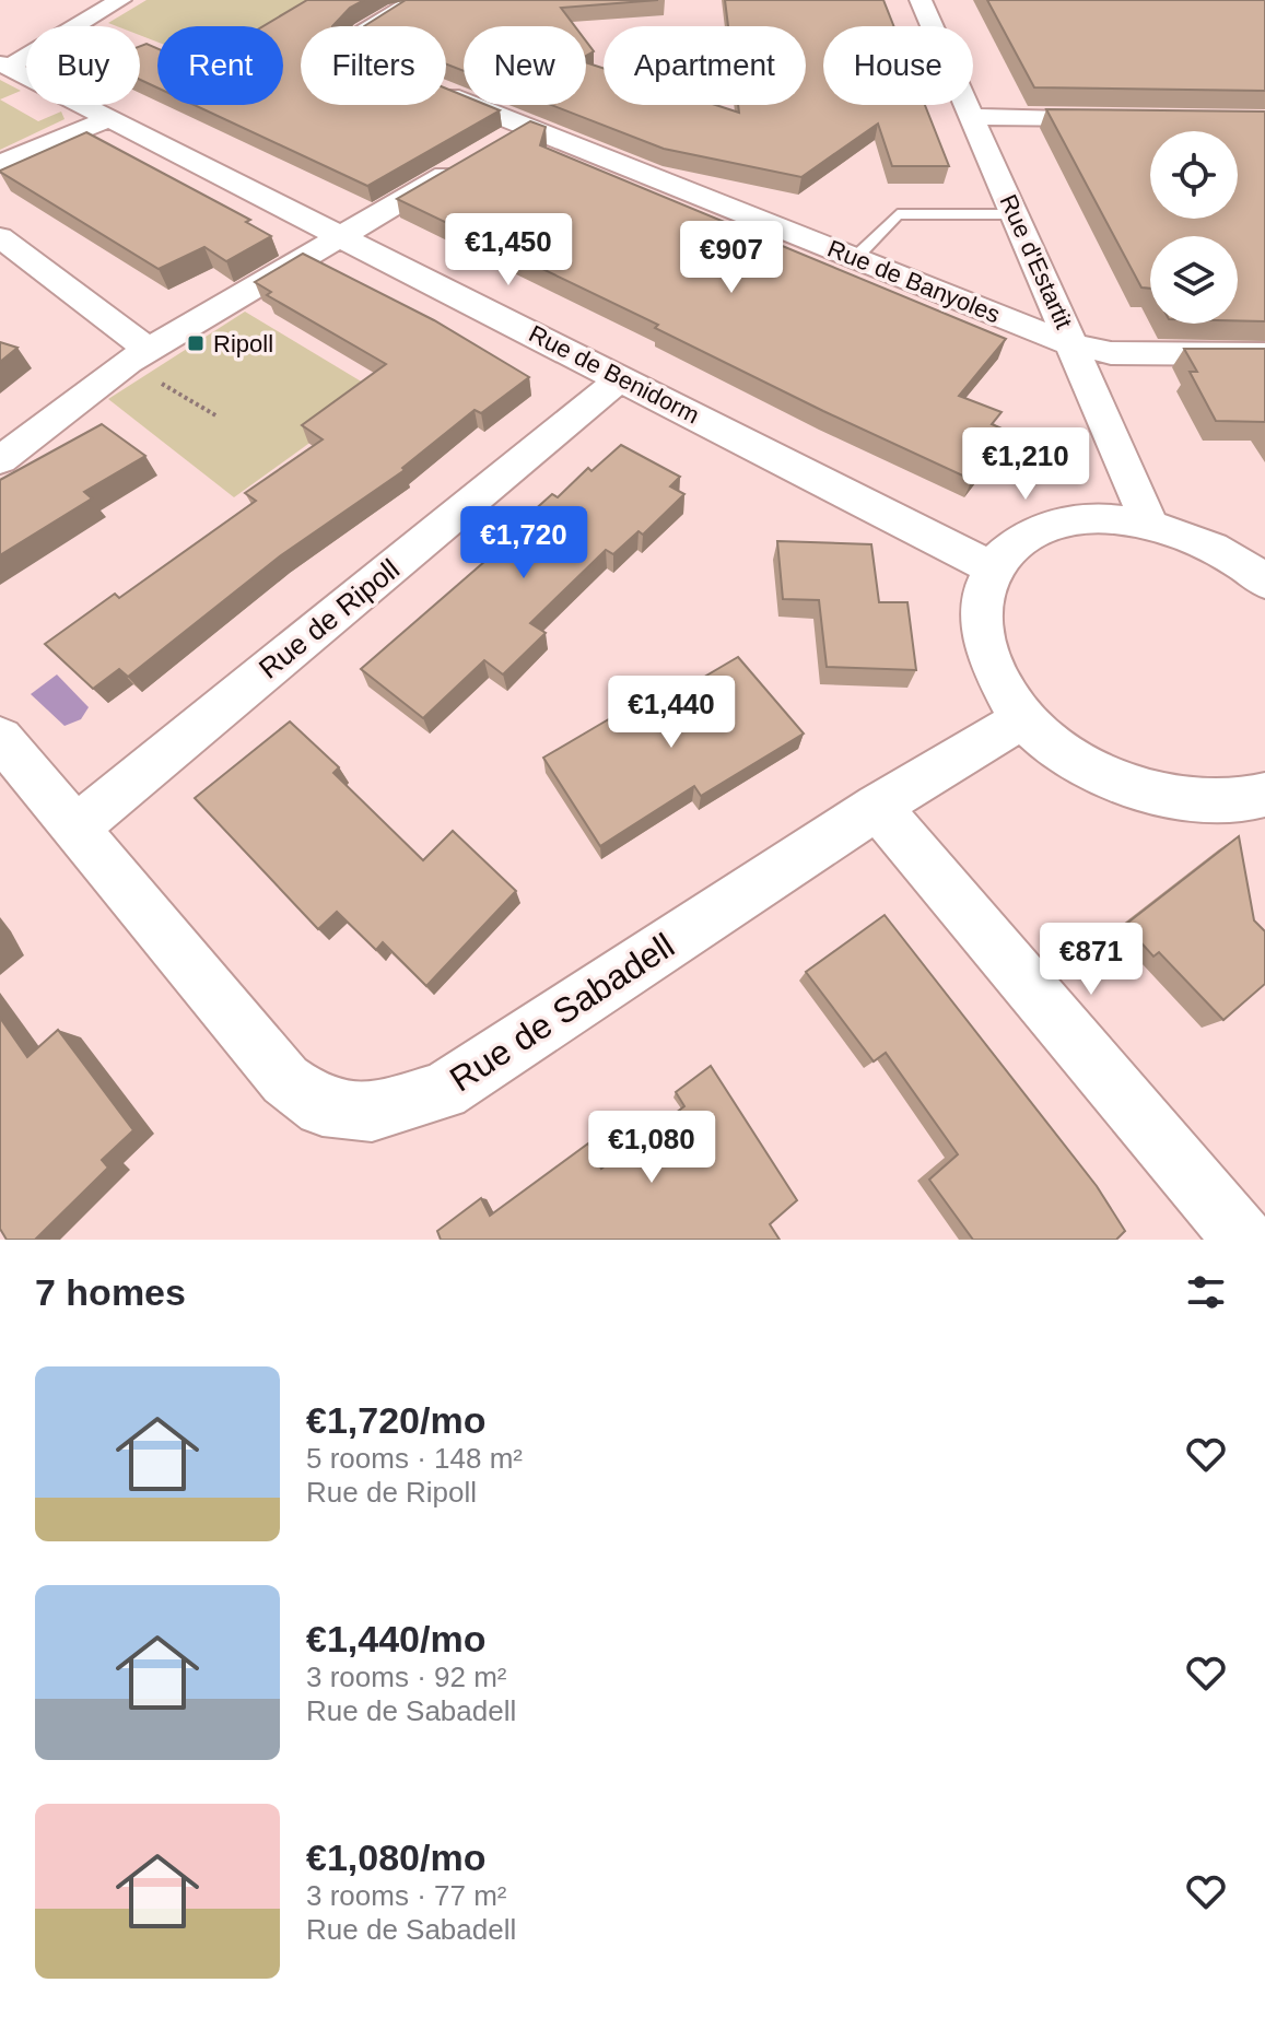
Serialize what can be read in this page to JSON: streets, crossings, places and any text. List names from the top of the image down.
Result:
{
  "streets": {
    "street": [
      "Rue d'Estartit",
      "Rue de Banyoles",
      "Rue de Benidorm",
      "Rue de Ripoll",
      "Rue de Sabadell"
    ]
  },
  "crossings": [
    ["Rue d'Estartit", "Rue de Banyoles"],
    ["Rue de Benidorm", "Rue de Ripoll"],
    ["Rue de Ripoll", "Rue de Sabadell"]
  ],
  "places": {
    "transit": ["Ripoll"]
  },
  "page": {
    "chip": [
      "Buy",
      "Rent",
      "Filters",
      "New",
      "Apartment",
      "House"
    ],
    "price": [
      "€1,450",
      "€907",
      "€1,210",
      "€1,720",
      "€1,440",
      "€871",
      "€1,080"
    ],
    "heading": "7 homes",
    "list": [
      {
        "name": "€1,720/mo",
        "note": "5 rooms · 148 m² · Rue de Ripoll"
      },
      {
        "name": "€1,440/mo",
        "note": "3 rooms · 92 m² · Rue de Sabadell"
      },
      {
        "name": "€1,080/mo",
        "note": "3 rooms · 77 m² · Rue de Sabadell"
      }
    ]
  }
}
